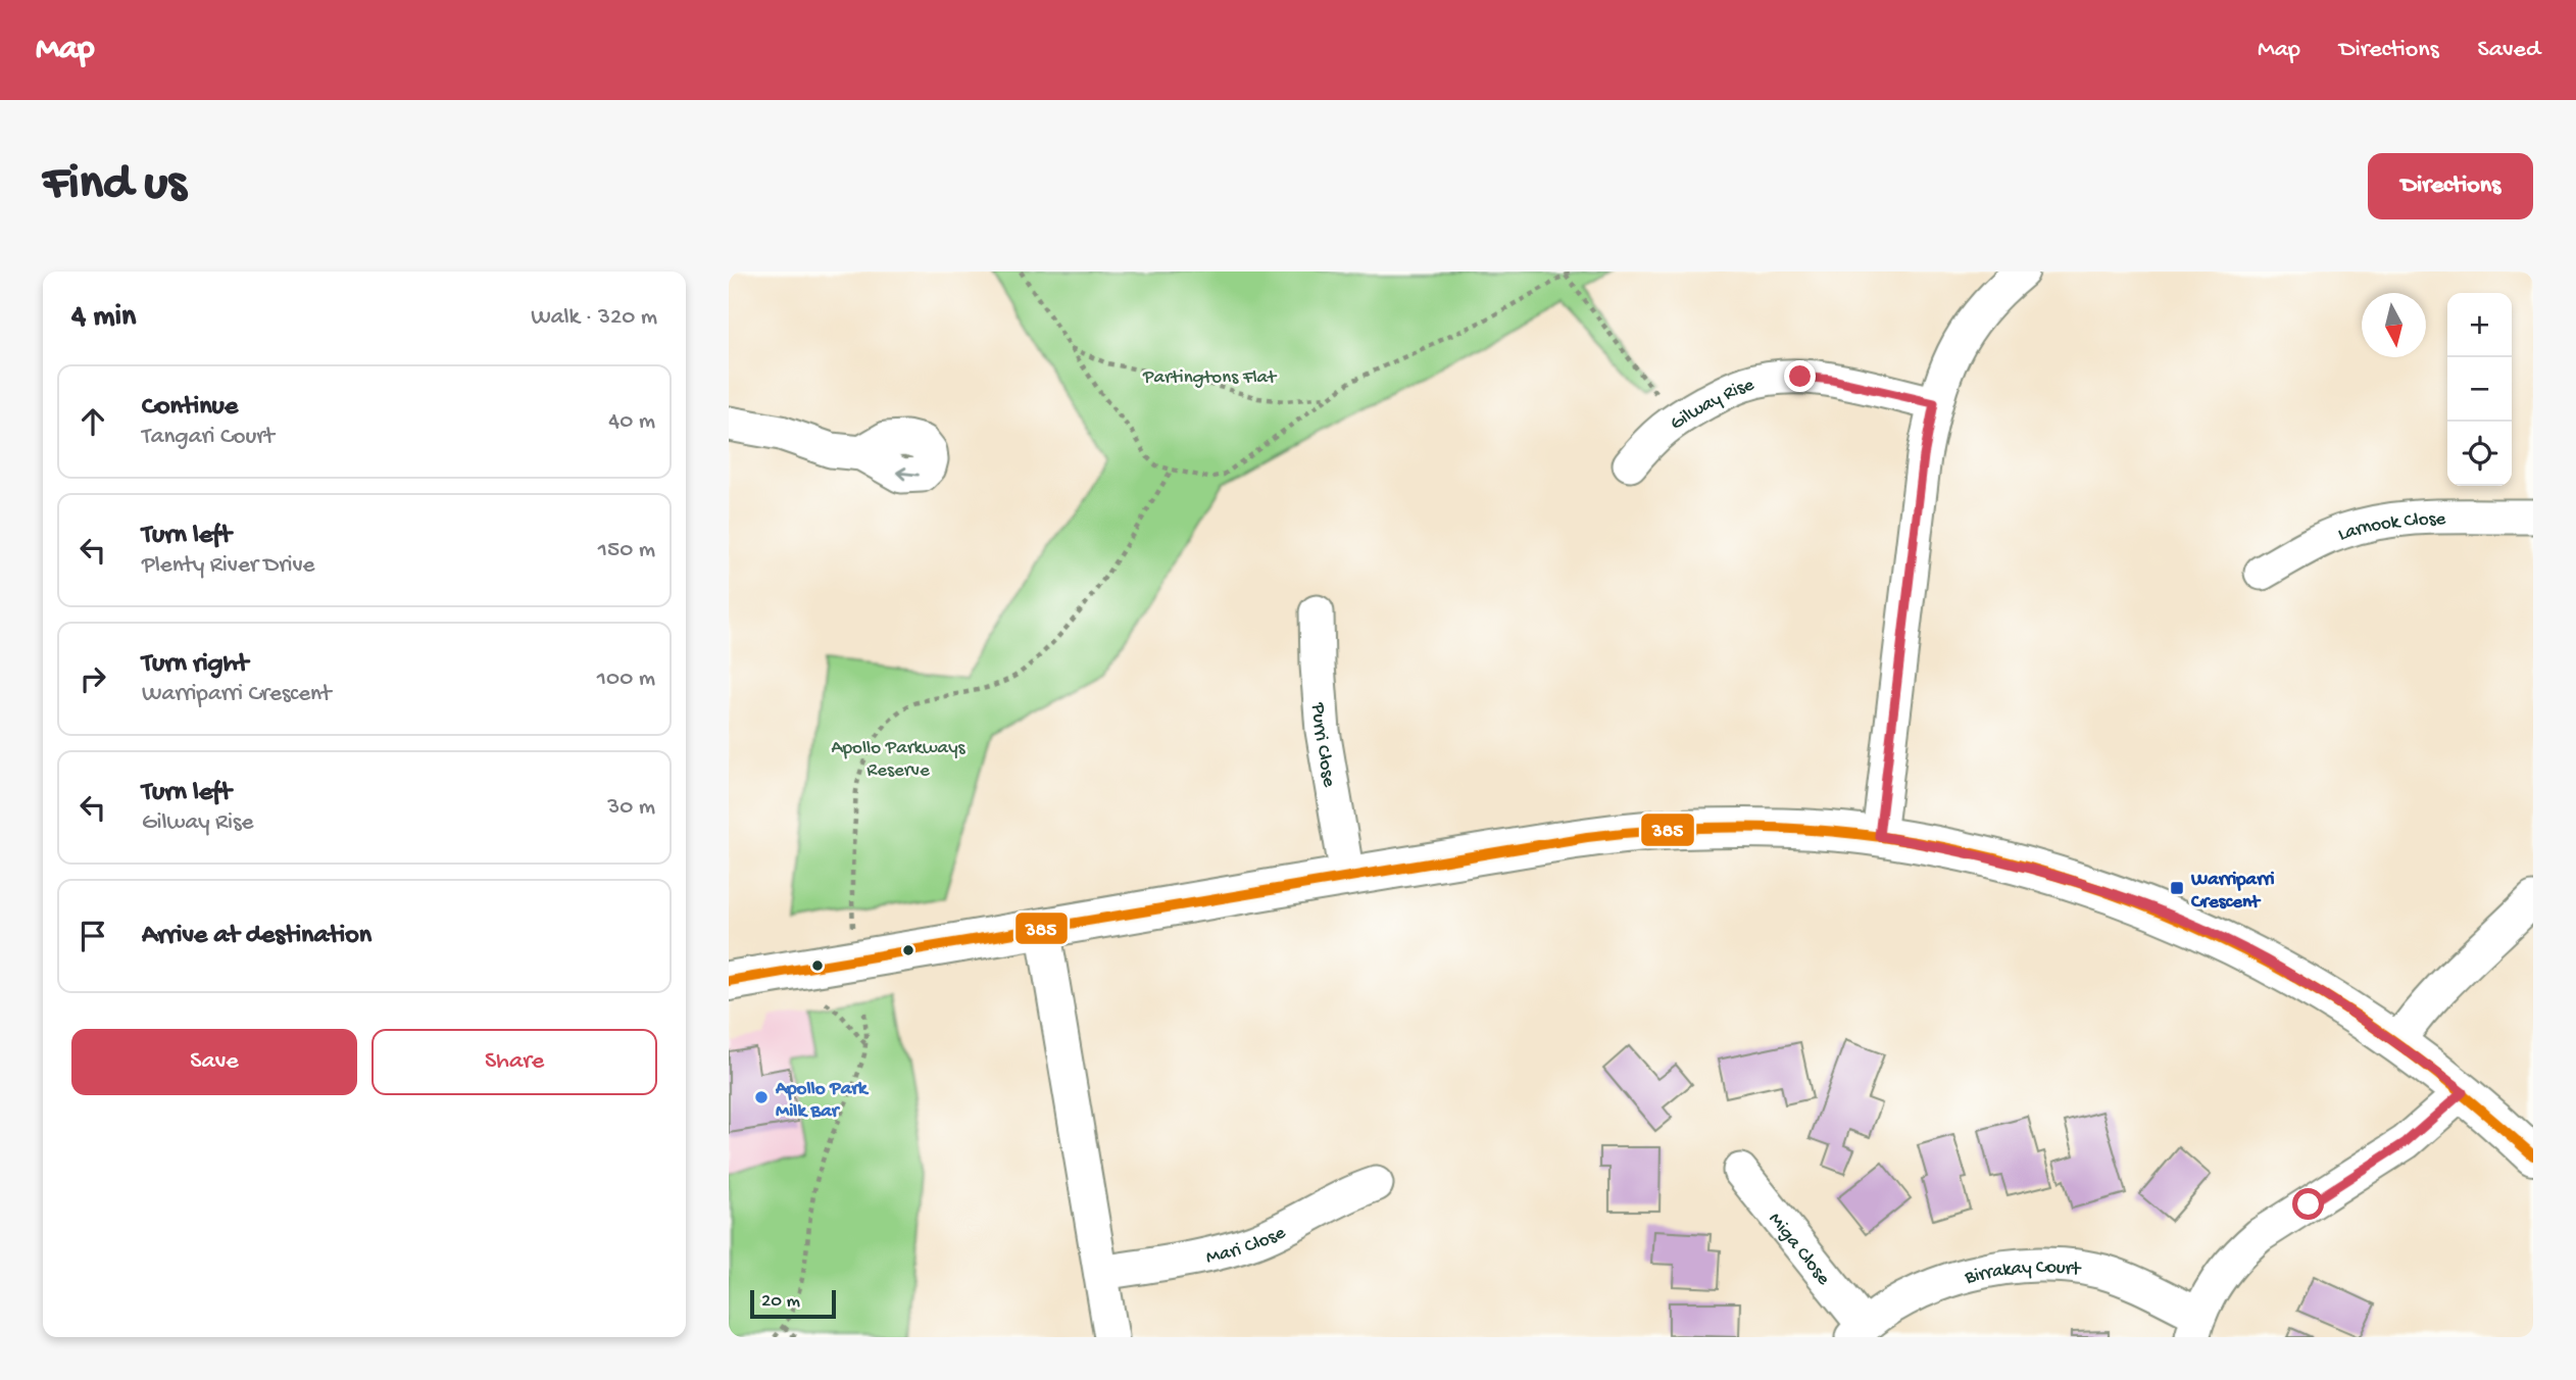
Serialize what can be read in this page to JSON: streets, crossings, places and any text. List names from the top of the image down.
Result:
{
  "streets": {
    "street": [
      "Gilway Rise",
      "Larnook Close",
      "Purri Close",
      "Mari Close",
      "Miga Close",
      "Birrakay Court"
    ]
  },
  "crossings": [
    ["Miga Close", "Birrakay Court"]
  ],
  "parks": ["Partingtons Flat", "Apollo Parkways Reserve"],
  "places": {
    "transit": ["Warriparri Crescent"],
    "other": ["Apollo Park Milk Bar"]
  },
  "lines": ["transit line 385"],
  "scale_bar": "20 m",
  "north": "bottom",
  "page": {
    "header": "Map",
    "nav": ["Map", "Directions", "Saved"],
    "buttons": [
      "Directions",
      ["Save", "Share"]
    ],
    "title": "Find us",
    "heading": ["4 min", "Walk · 320 m"],
    "map_buttons": ["+", "−"],
    "list": [
      ["Continue", "Tangari Court", "40 m"],
      ["Turn left", "Plenty River Drive", "150 m"],
      ["Turn right", "Warriparri Crescent", "100 m"],
      ["Turn left", "Gilway Rise", "30 m"],
      "Arrive at destination"
    ],
    "scale": "20 m"
  }
}
